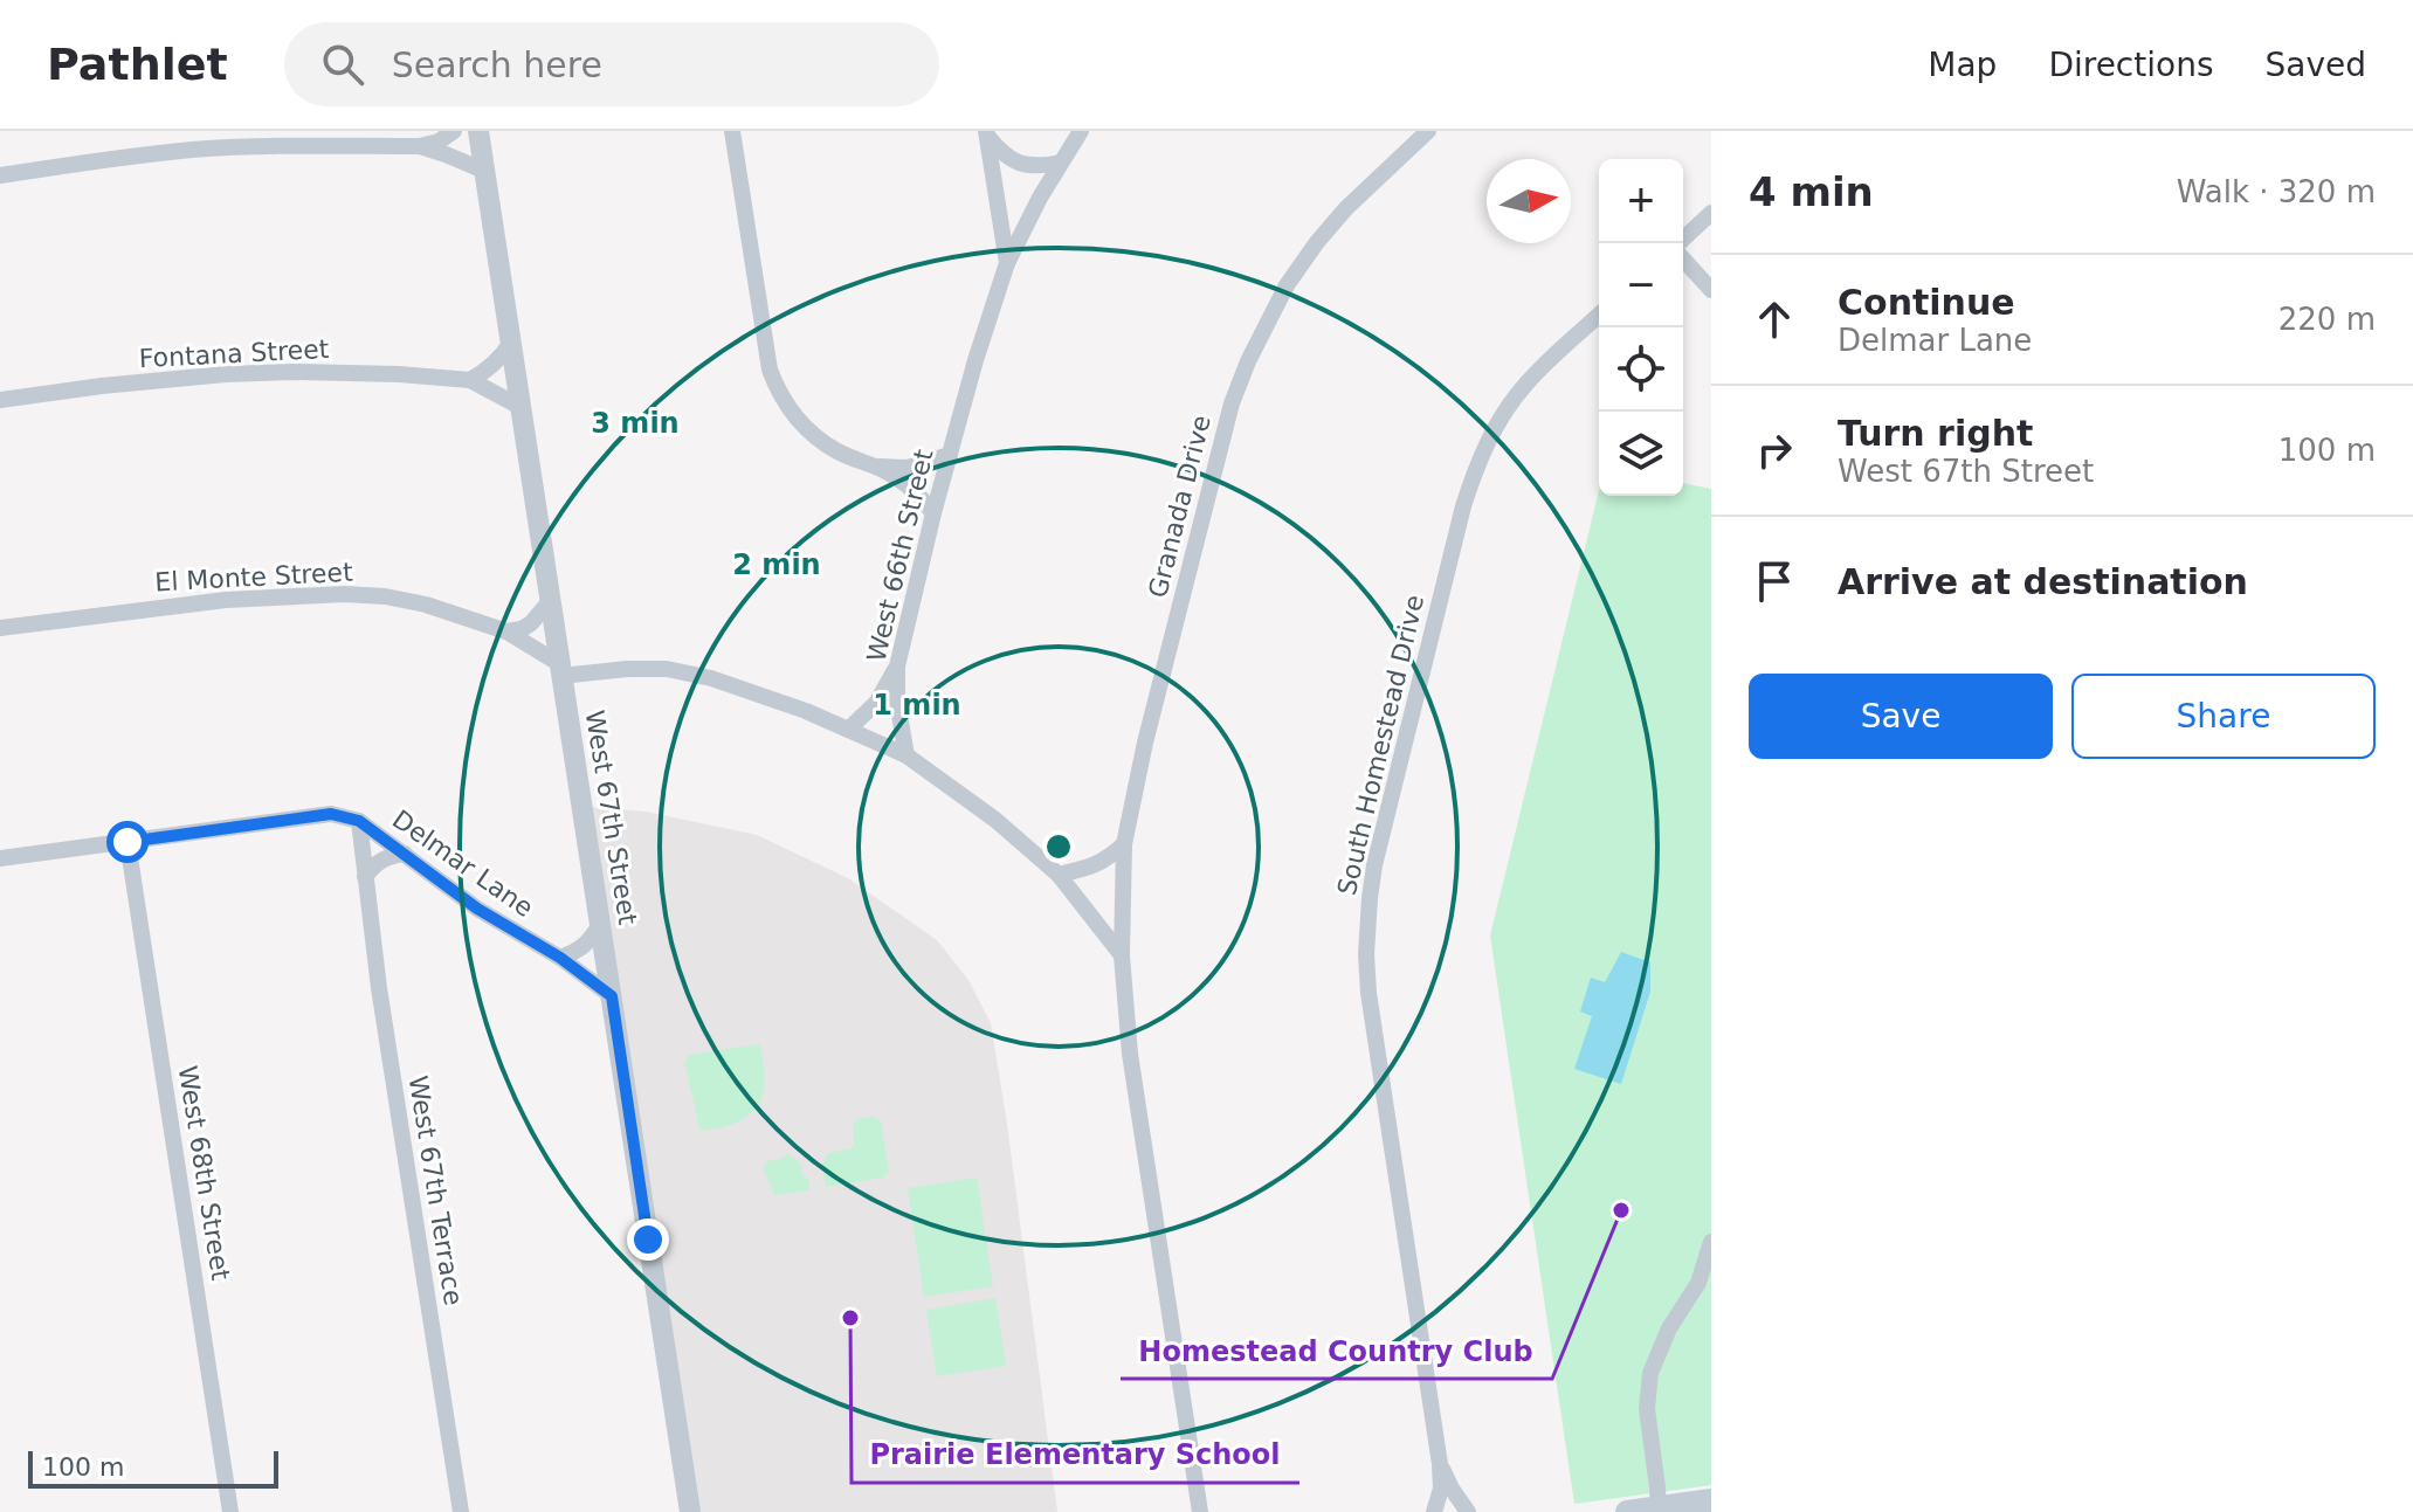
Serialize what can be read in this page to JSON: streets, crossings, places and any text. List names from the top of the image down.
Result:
{
  "streets": {
    "street": [
      "Fontana Street",
      "Granada Drive",
      "West 66th Street",
      "El Monte Street",
      "South Homestead Drive",
      "West 67th Street",
      "Delmar Lane",
      "West 68th Street",
      "West 67th Terrace"
    ]
  },
  "crossings": [
    ["Fontana Street", "West 67th Street"],
    ["El Monte Street", "West 67th Street"],
    ["West 67th Street", "Delmar Lane"],
    ["Delmar Lane", "West 68th Street"],
    ["Delmar Lane", "West 67th Terrace"]
  ],
  "places": ["Homestead Country Club", "Prairie Elementary School"],
  "scale_bar": "100 m",
  "north": "right",
  "page": {
    "header": "Pathlet",
    "search": "Search here",
    "nav": ["Map", "Directions", "Saved"],
    "heading": ["4 min", "Walk · 320 m"],
    "map_buttons": ["+", "−"],
    "list": [
      ["Continue", "Delmar Lane", "220 m"],
      ["Turn right", "West 67th Street", "100 m"],
      "Arrive at destination"
    ],
    "buttons": ["Save", "Share"],
    "scale": "100 m"
  },
  "rings": ["3 min", "2 min", "1 min"]
}
